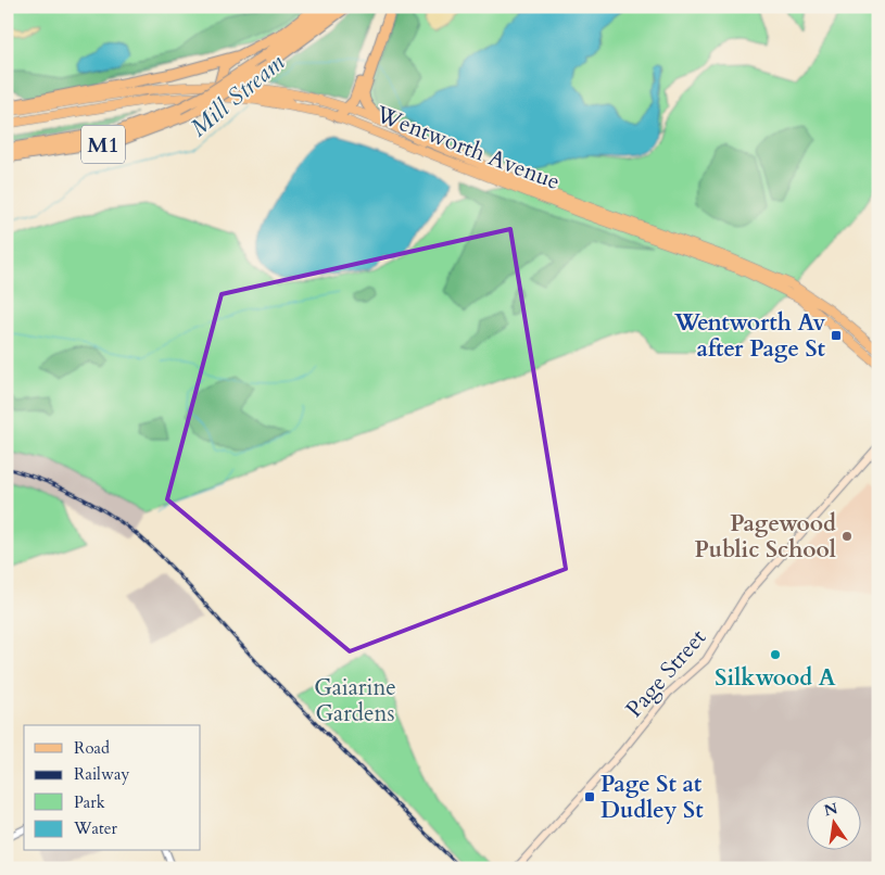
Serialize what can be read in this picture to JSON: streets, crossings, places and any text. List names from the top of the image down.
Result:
{
  "streets": {
    "highway": ["M1"],
    "main road": ["Wentworth Avenue", "Page Street"]
  },
  "water": ["Mill Stream"],
  "parks": ["Gaiarine Gardens"],
  "places": {
    "transit": ["Wentworth Av after Page St", "Page St at Dudley St"],
    "other": ["Pagewood Public School", "Silkwood A"]
  },
  "legend": [
    "Road",
    "Railway",
    "Park",
    "Water"
  ],
  "north": "top"
}
